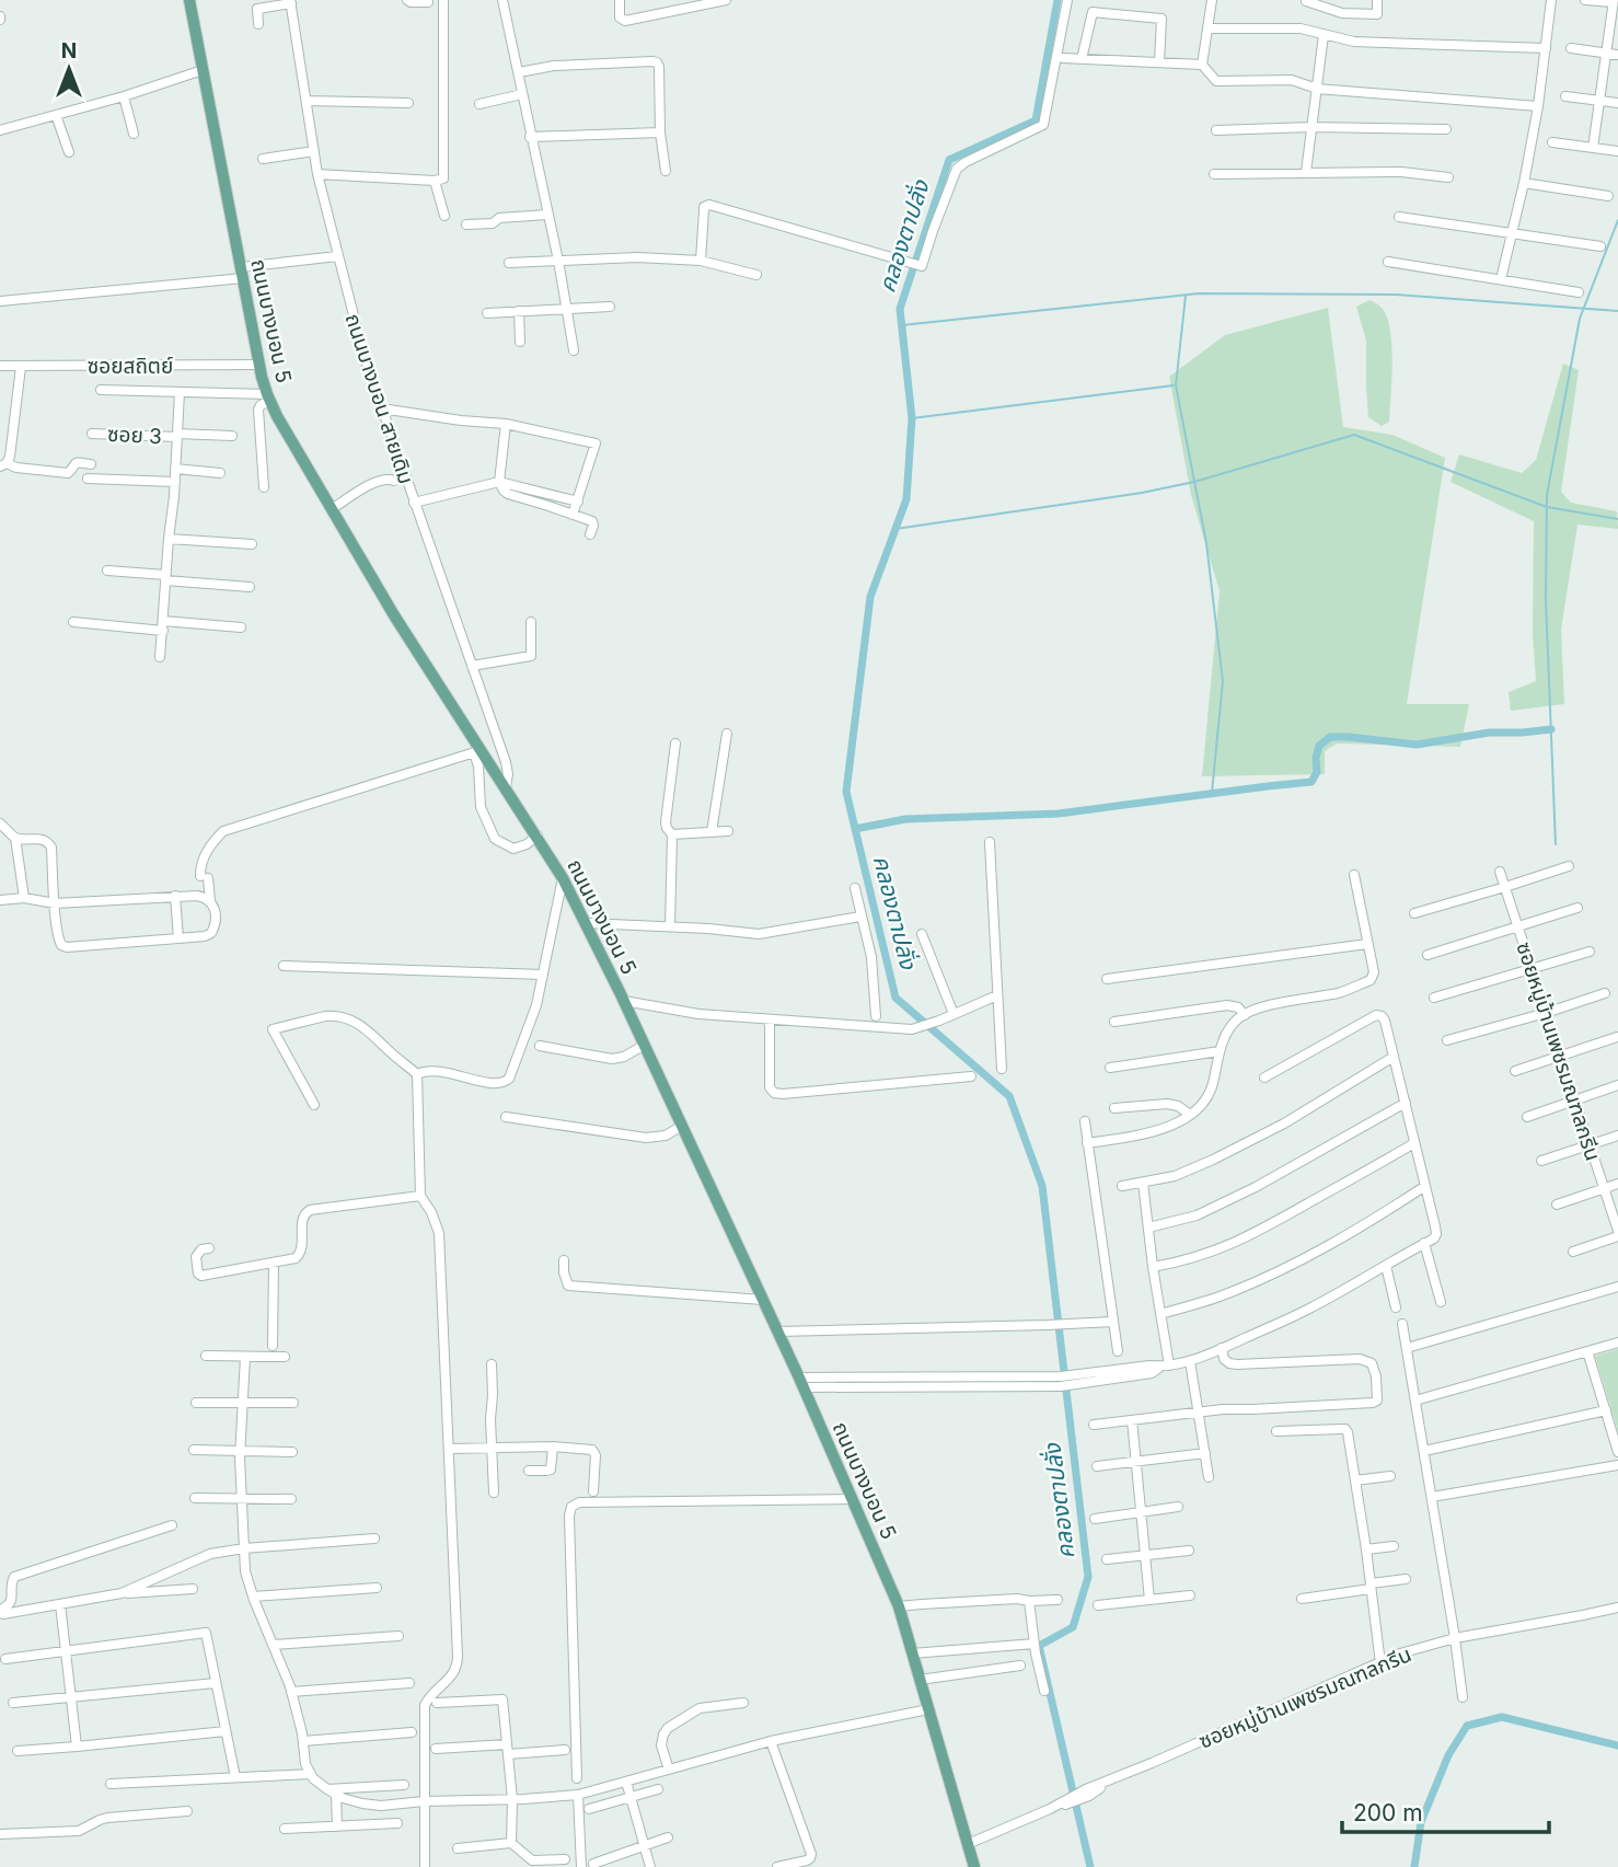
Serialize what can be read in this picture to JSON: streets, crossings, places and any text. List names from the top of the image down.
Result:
{
  "streets": {
    "main road": ["ถนนบางบอน 5"],
    "street": [
      "ซอยสถิตย์",
      "ถนนบางบอน สายเดิม",
      "ซอย 3",
      "ซอยหมู่บ้านเพชรมณฑลกรีน"
    ]
  },
  "crossings": [
    ["ถนนบางบอน 5", "ซอยสถิตย์"],
    ["ถนนบางบอน 5", "ถนนบางบอน สายเดิม"],
    ["ถนนบางบอน 5", "ซอยหมู่บ้านเพชรมณฑลกรีน"]
  ],
  "water": ["คลองตาปลั่ง"],
  "scale_bar": "200 m",
  "north": "top"
}
